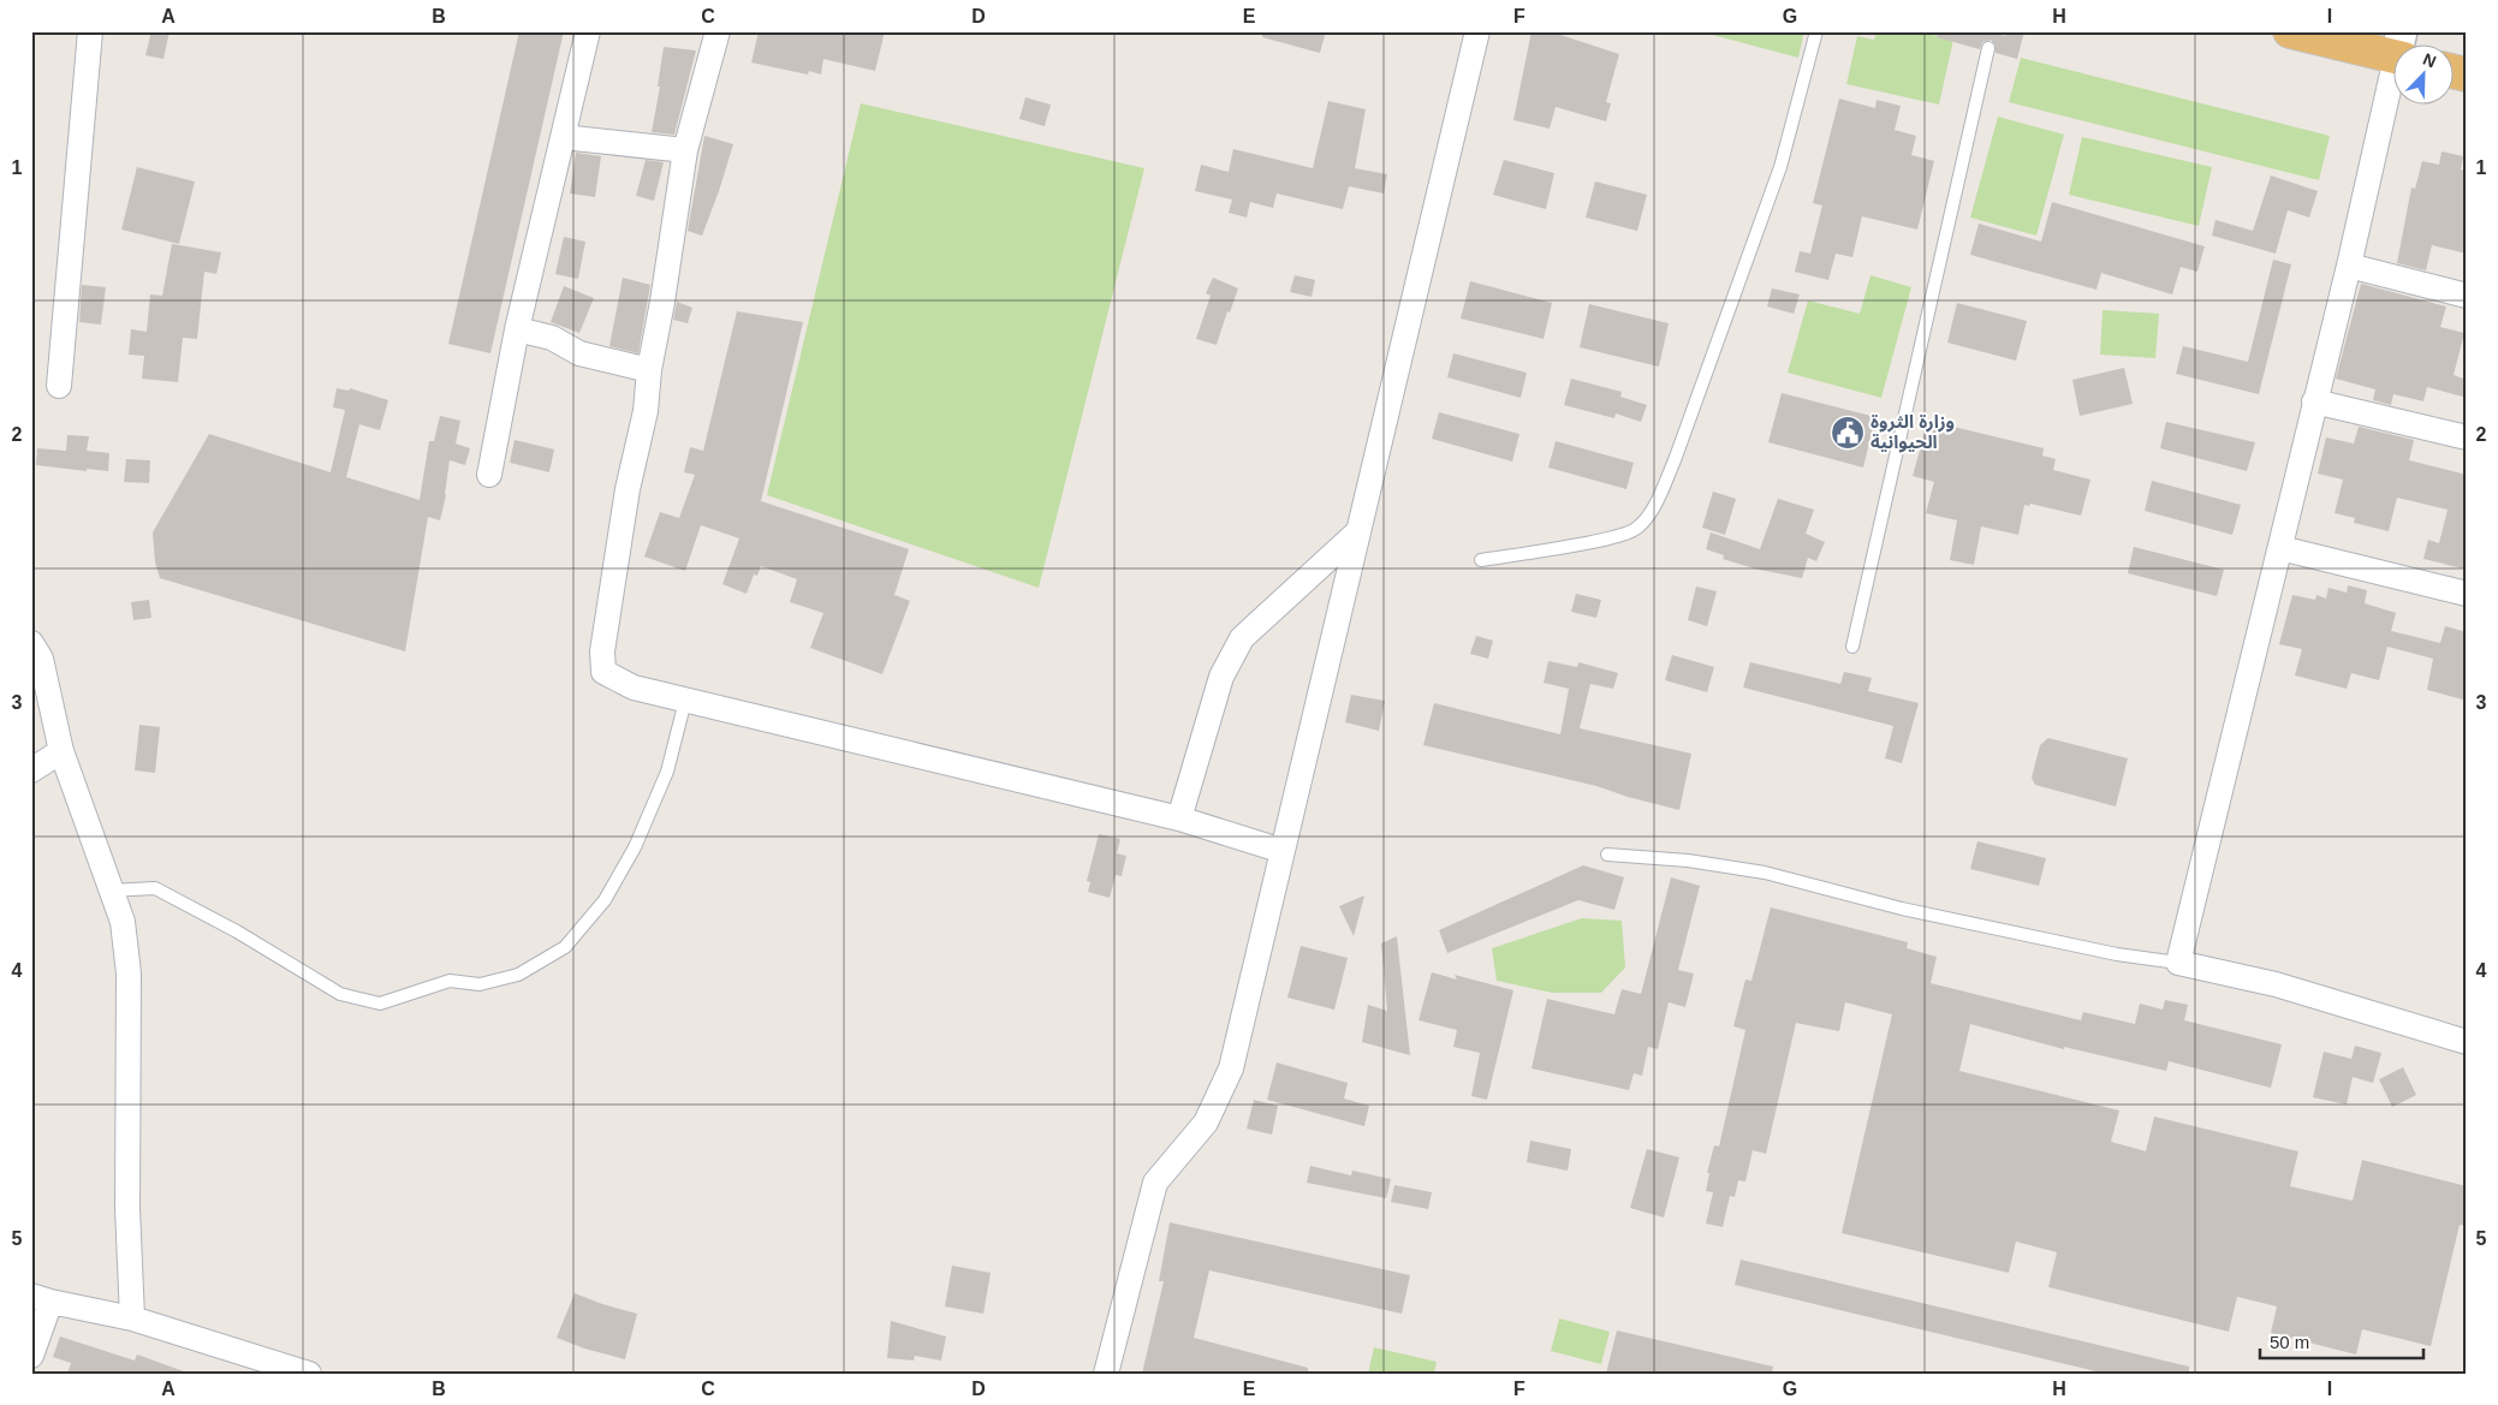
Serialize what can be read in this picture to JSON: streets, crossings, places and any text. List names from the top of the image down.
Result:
{
  "places": {
    "public building": ["وزارة الثروة الحيوانية"]
  },
  "scale_bar": "50 m",
  "north": "top right",
  "grid": {
    "columns": [
      "A",
      "B",
      "C",
      "D",
      "E",
      "F",
      "G",
      "H",
      "I"
    ],
    "rows": [
      "1",
      "2",
      "3",
      "4",
      "5"
    ]
  }
}
